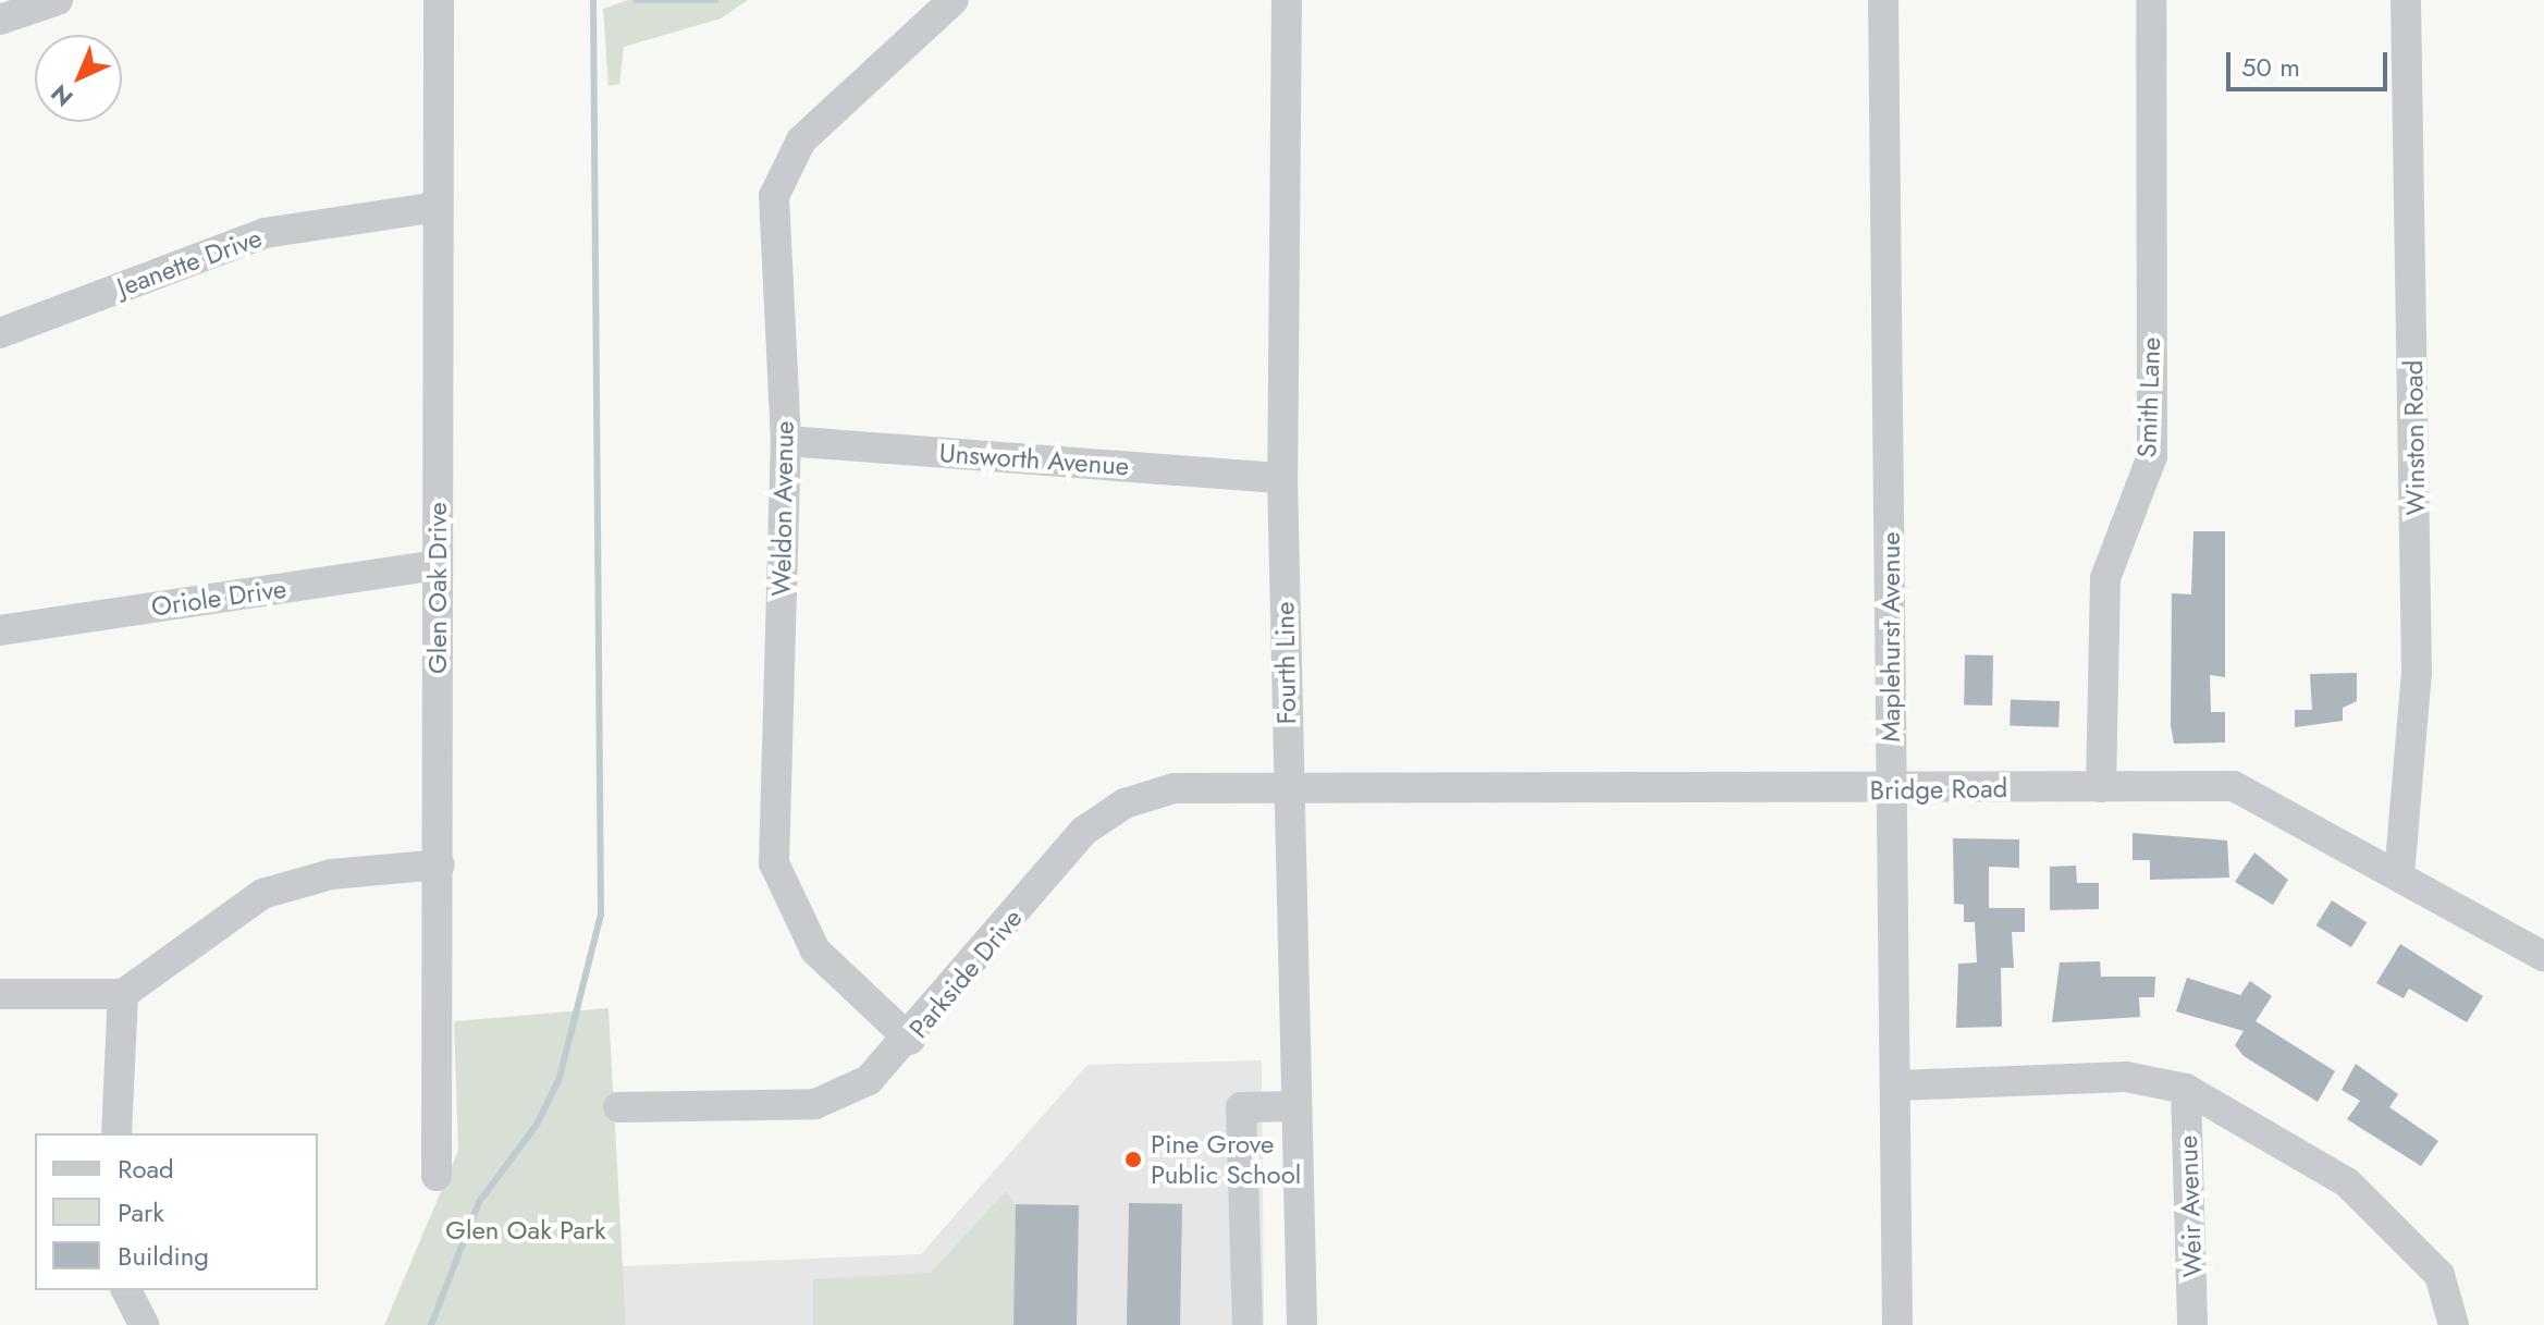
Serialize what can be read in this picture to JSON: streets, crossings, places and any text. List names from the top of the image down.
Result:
{
  "streets": {
    "street": [
      "Jeanette Drive",
      "Smith Lane",
      "Winston Road",
      "Unsworth Avenue",
      "Weldon Avenue",
      "Glen Oak Drive",
      "Oriole Drive",
      "Maplehurst Avenue",
      "Fourth Line",
      "Bridge Road",
      "Parkside Drive",
      "Weir Avenue"
    ]
  },
  "crossings": [
    ["Jeanette Drive", "Glen Oak Drive"],
    ["Smith Lane", "Bridge Road"],
    ["Winston Road", "Bridge Road"],
    ["Unsworth Avenue", "Weldon Avenue"],
    ["Unsworth Avenue", "Fourth Line"],
    ["Weldon Avenue", "Parkside Drive"],
    ["Glen Oak Drive", "Oriole Drive"],
    ["Maplehurst Avenue", "Bridge Road"],
    ["Fourth Line", "Bridge Road"],
    ["Fourth Line", "Parkside Drive"],
    ["Bridge Road", "Parkside Drive"]
  ],
  "parks": ["Glen Oak Park"],
  "places": ["Pine Grove Public School"],
  "legend": ["Road", "Park", "Building"],
  "scale_bar": "50 m",
  "north": "bottom left"
}
